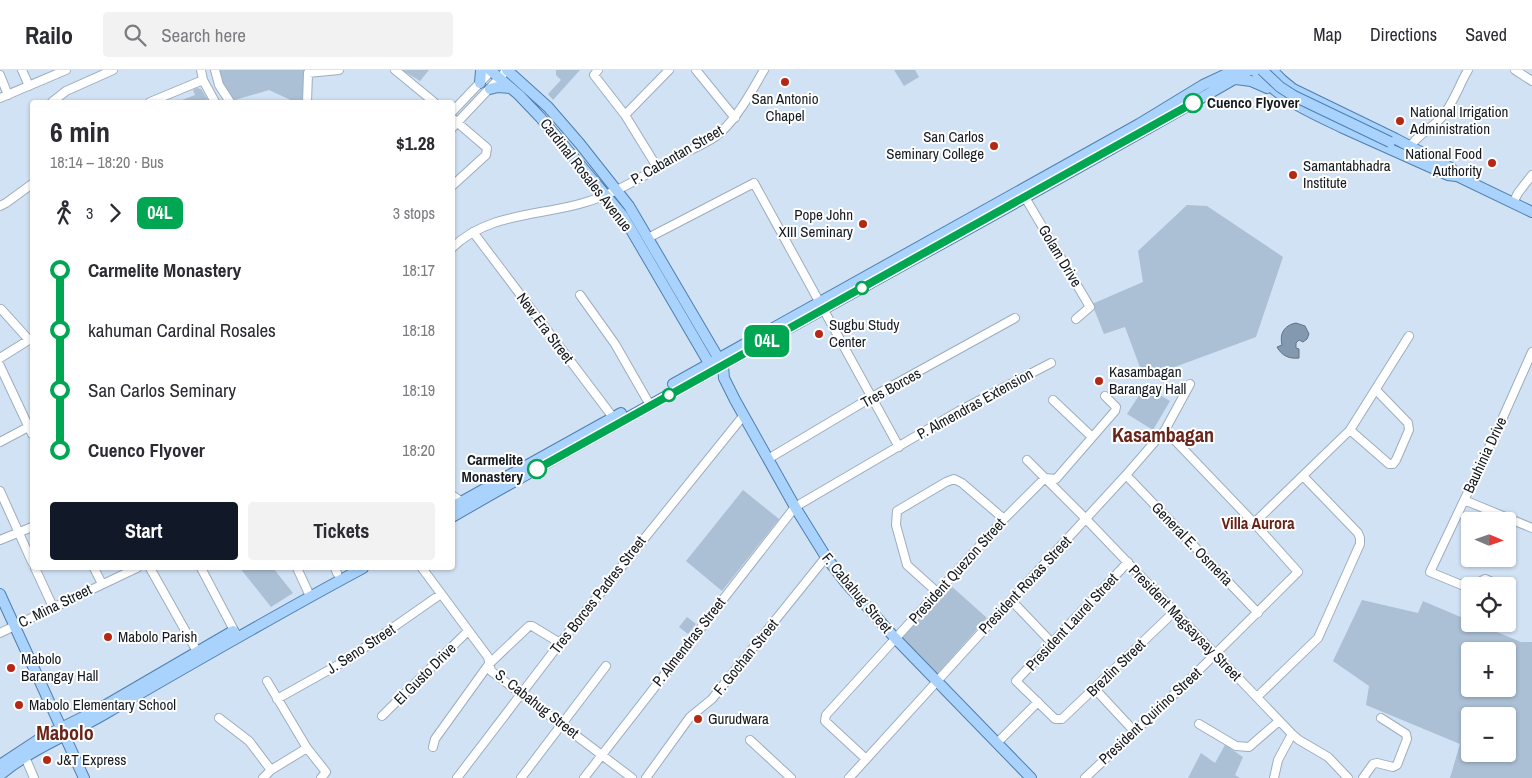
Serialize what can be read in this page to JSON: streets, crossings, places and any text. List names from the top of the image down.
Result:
{
  "streets": {
    "main road": ["Cardinal Rosales Avenue", "F. Cabahug Street"],
    "street": [
      "P. Cabantan Street",
      "Golam Drive",
      "New Era Street",
      "Tres Borces",
      "P. Almendras Extension",
      "Bauhinia Drive",
      "General E. Osmeña",
      "President Quezon Street",
      "President Roxas Street",
      "Tres Borces Padres Street",
      "C. Mina Street",
      "President Laurel Street",
      "President Magsaysay Street",
      "P. Almendras Street",
      "J. Seno Street",
      "F. Gochan Street",
      "Brezlin Street",
      "El Gusto Drive",
      "S. Cabahug Street",
      "President Quirino Street"
    ]
  },
  "crossings": [
    ["P. Cabantan Street", "Cardinal Rosales Avenue"],
    ["P. Cabantan Street", "New Era Street"],
    ["Cardinal Rosales Avenue", "P. Almendras Extension"],
    ["Cardinal Rosales Avenue", "F. Cabahug Street"],
    ["Tres Borces", "P. Almendras Extension"],
    ["Tres Borces", "F. Cabahug Street"],
    ["P. Almendras Extension", "F. Cabahug Street"],
    ["P. Almendras Extension", "P. Almendras Street"],
    ["General E. Osmeña", "President Roxas Street"],
    ["General E. Osmeña", "President Quirino Street"],
    ["President Quezon Street", "President Roxas Street"],
    ["President Quezon Street", "F. Cabahug Street"],
    ["President Quezon Street", "President Magsaysay Street"],
    ["President Roxas Street", "F. Cabahug Street"],
    ["President Roxas Street", "President Magsaysay Street"],
    ["F. Cabahug Street", "Tres Borces Padres Street"],
    ["F. Cabahug Street", "P. Almendras Street"],
    ["F. Cabahug Street", "F. Gochan Street"],
    ["Tres Borces Padres Street", "S. Cabahug Street"],
    ["President Laurel Street", "President Magsaysay Street"],
    ["President Laurel Street", "Brezlin Street"],
    ["President Magsaysay Street", "Brezlin Street"],
    ["President Magsaysay Street", "President Quirino Street"],
    ["P. Almendras Street", "S. Cabahug Street"],
    ["J. Seno Street", "S. Cabahug Street"],
    ["El Gusto Drive", "S. Cabahug Street"]
  ],
  "districts": ["Kasambagan", "Villa Aurora", "Mabolo"],
  "places": [
    "San Antonio Chapel",
    "Cuenco Flyover",
    "National Irrigation Administration",
    "San Carlos Seminary College",
    "National Food Authority",
    "Samantabhadra Institute",
    "Pope John XIII Seminary",
    "Sugbu Study Center",
    "Kasambagan Barangay Hall",
    "Carmelite Monastery",
    "Mabolo Parish",
    "Mabolo Barangay Hall",
    "Mabolo Elementary School",
    "Gurudwara",
    "J&T Express"
  ],
  "lines": ["bus line 04L"],
  "north": "right",
  "page": {
    "header": "Railo",
    "search": "Search here",
    "nav": ["Map", "Directions", "Saved"],
    "on_map": "04L",
    "heading": ["6 min", "18:14 – 18:20 · Bus", "$1.28"],
    "legs": ["3", "04L", "3 stops"],
    "list": [
      {
        "name": "Carmelite Monastery",
        "value": "18:17"
      },
      {
        "name": "kahuman Cardinal Rosales",
        "value": "18:18"
      },
      {
        "name": "San Carlos Seminary",
        "value": "18:19"
      },
      {
        "name": "Cuenco Flyover",
        "value": "18:20"
      }
    ],
    "buttons": ["Start", "Tickets"],
    "map_buttons": ["+", "−"]
  }
}
